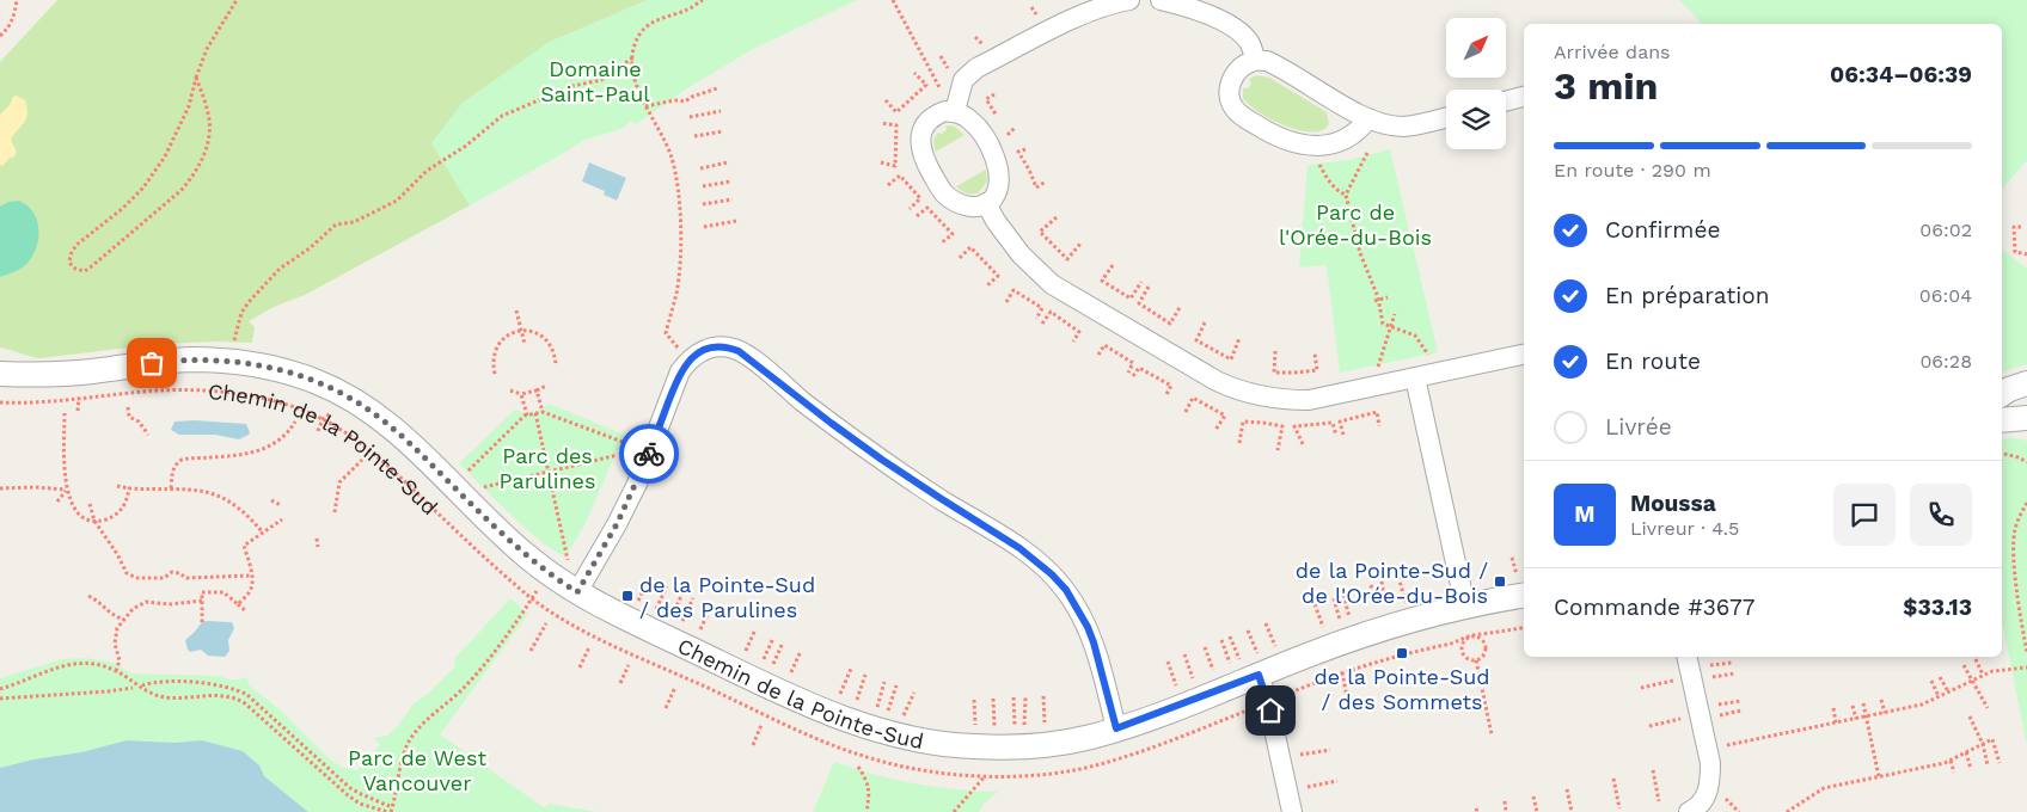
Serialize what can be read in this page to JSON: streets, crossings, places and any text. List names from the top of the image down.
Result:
{
  "streets": {
    "street": ["Chemin de la Pointe-Sud"]
  },
  "parks": [
    "Domaine Saint-Paul",
    "Parc de l'Orée-du-Bois",
    "Parc des Parulines",
    "Parc de West Vancouver"
  ],
  "places": {
    "transit": ["de la Pointe-Sud / de l'Orée-du-Bois", "de la Pointe-Sud / des Parulines", "de la Pointe-Sud / des Sommets"]
  },
  "north": "top right",
  "page": {
    "heading": ["3 min", "Arrivée dans", "06:34–06:39"],
    "panel": [
      "Moussa",
      "Livreur · 4.5",
      "Commande #3677",
      "$33.13"
    ],
    "bar": "En route · 290 m",
    "list": [
      ["Confirmée", "06:02"],
      ["En préparation", "06:04"],
      ["En route", "06:28"],
      "Livrée"
    ],
    "round": "M"
  }
}
